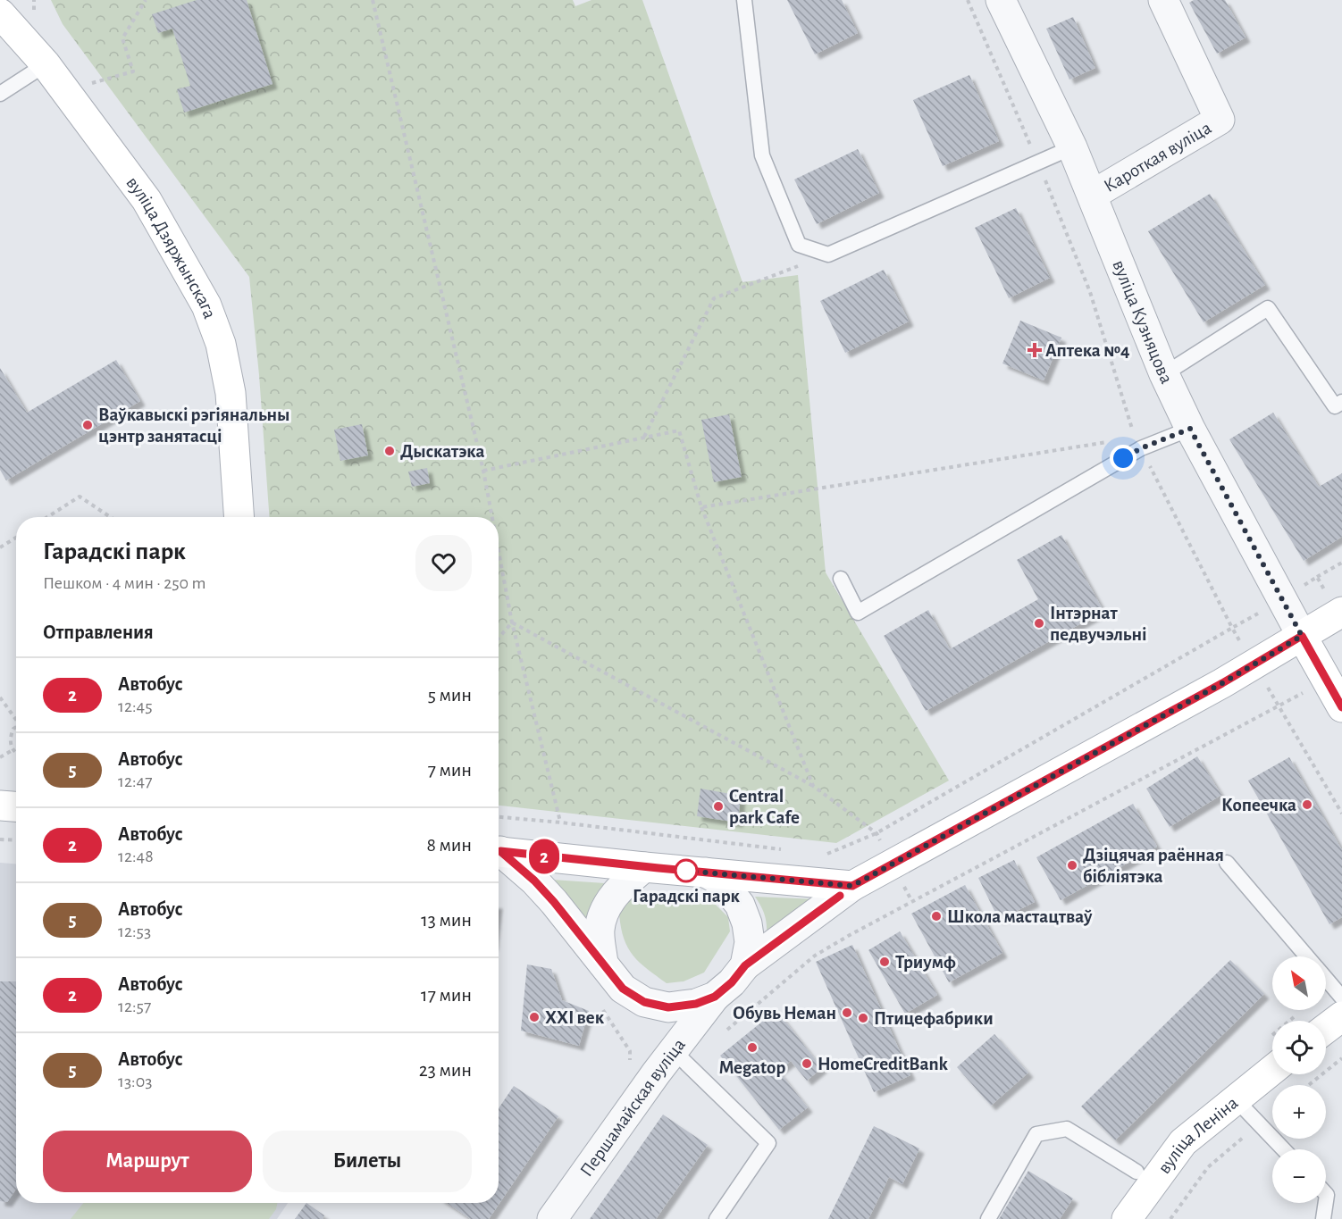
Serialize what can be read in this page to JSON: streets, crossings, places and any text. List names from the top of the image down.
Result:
{
  "streets": {
    "main road": ["вуліца Дзяржынскага", "вуліца Леніна"],
    "street": ["Кароткая вуліца", "вуліца Кузняцова", "Першамайская вуліца"]
  },
  "crossings": [
    ["Кароткая вуліца", "вуліца Кузняцова"]
  ],
  "places": {
    "health": ["Аптека №4"],
    "other": [
      "Ваўкавыскі рэгіянальны цэнтр занятасці",
      "Дыскатэка",
      "Інтэрнат педвучэльні",
      "Копеечка",
      "Central park Cafe",
      "Дзіцячая раённая бібліятэка",
      "Гарадскі парк",
      "Школа мастацтваў",
      "Триумф",
      "Обувь Неман",
      "XXI век",
      "Птицефабрики",
      "Megatop",
      "HomeCreditBank"
    ]
  },
  "lines": ["bus line 2"],
  "north": "top left",
  "page": {
    "on_map": "2",
    "heading": [
      ["Гарадскі парк", "Пешком · 4 мин · 250 m"],
      "Отправления"
    ],
    "list": [
      {
        "mark": "2",
        "name": "Автобус",
        "note": "12:45",
        "value": "5 мин"
      },
      {
        "mark": "5",
        "name": "Автобус",
        "note": "12:47",
        "value": "7 мин"
      },
      {
        "mark": "2",
        "name": "Автобус",
        "note": "12:48",
        "value": "8 мин"
      },
      {
        "mark": "5",
        "name": "Автобус",
        "note": "12:53",
        "value": "13 мин"
      },
      {
        "mark": "2",
        "name": "Автобус",
        "note": "12:57",
        "value": "17 мин"
      },
      {
        "mark": "5",
        "name": "Автобус",
        "note": "13:03",
        "value": "23 мин"
      }
    ],
    "map_buttons": ["+", "−"],
    "buttons": ["Маршрут", "Билеты"]
  }
}
